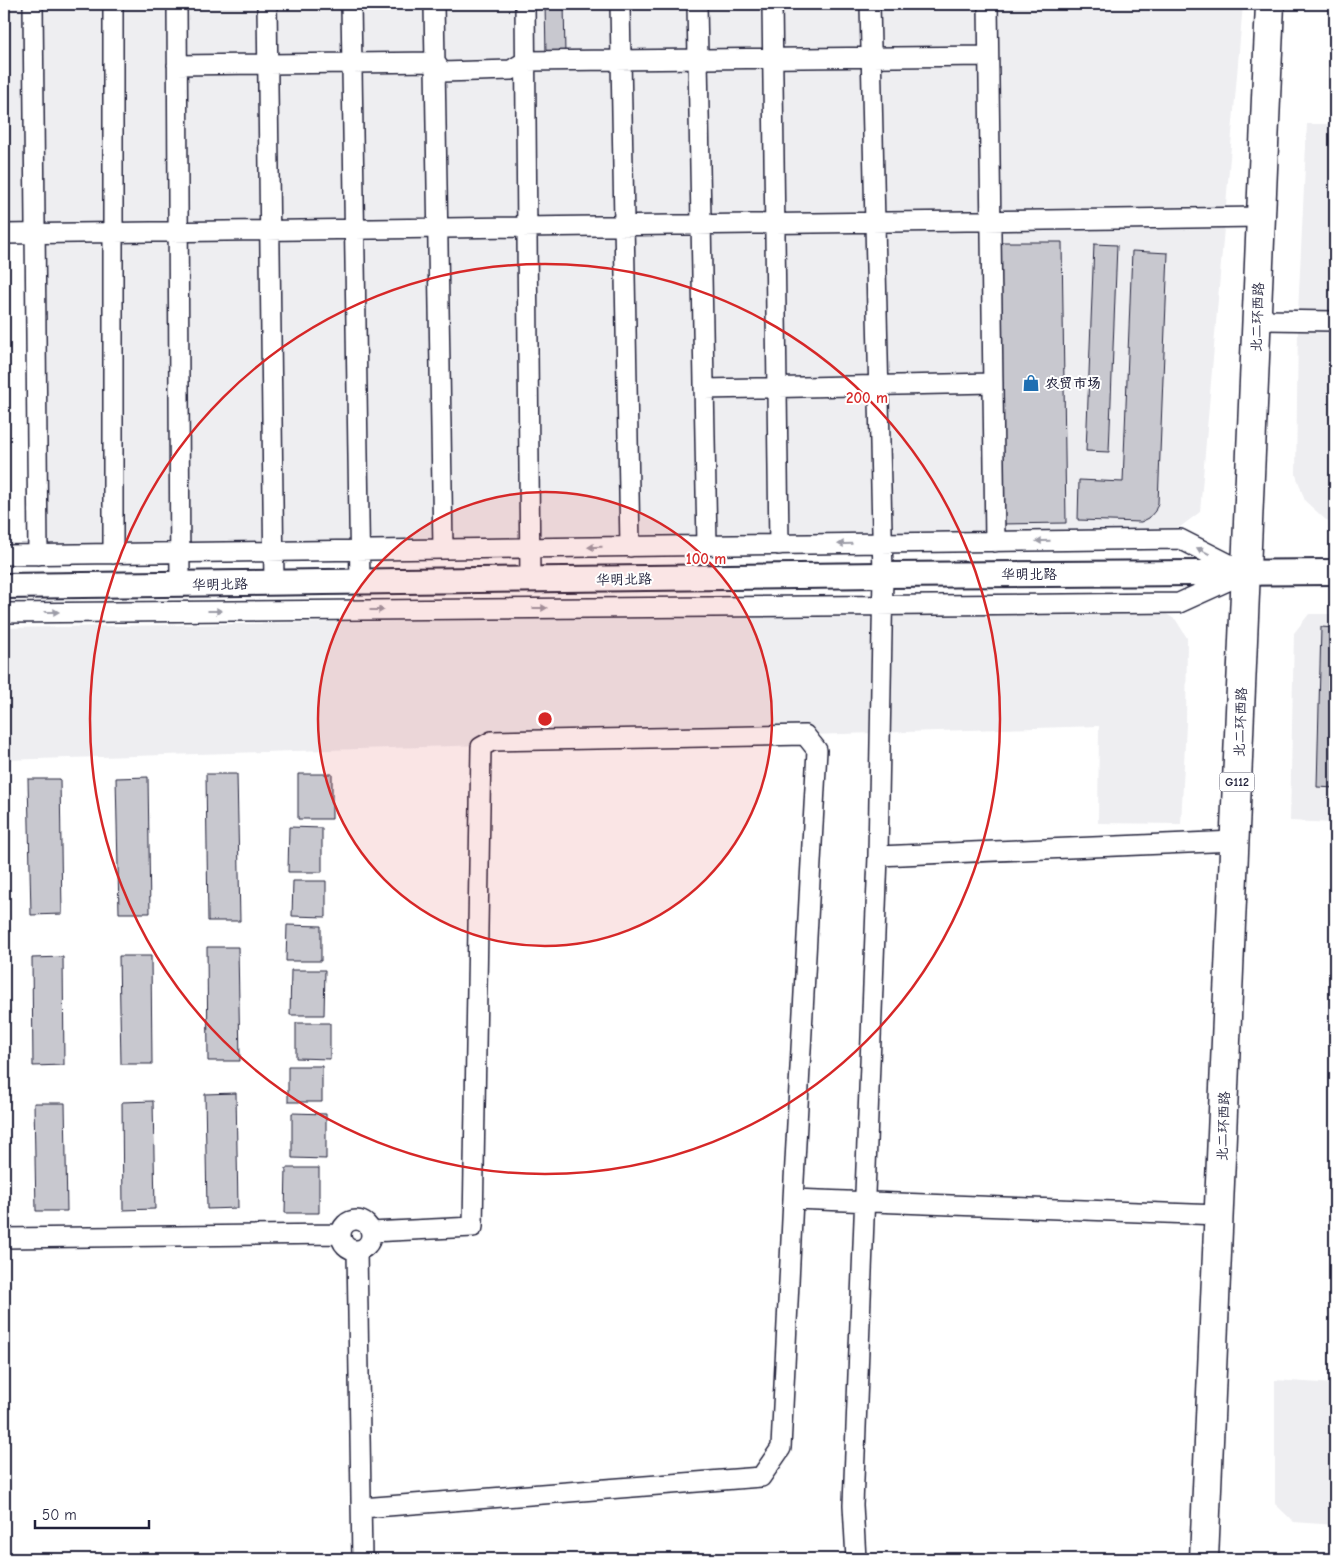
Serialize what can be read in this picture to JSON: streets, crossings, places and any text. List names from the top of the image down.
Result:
{
  "streets": {
    "highway": ["北二环西路", "G112"],
    "main road": ["华明北路"]
  },
  "crossings": [
    ["北二环西路", "华明北路"]
  ],
  "places": {
    "shop": ["农贸市场"]
  },
  "scale_bar": "50 m",
  "rings": ["200 m", "100 m"]
}
